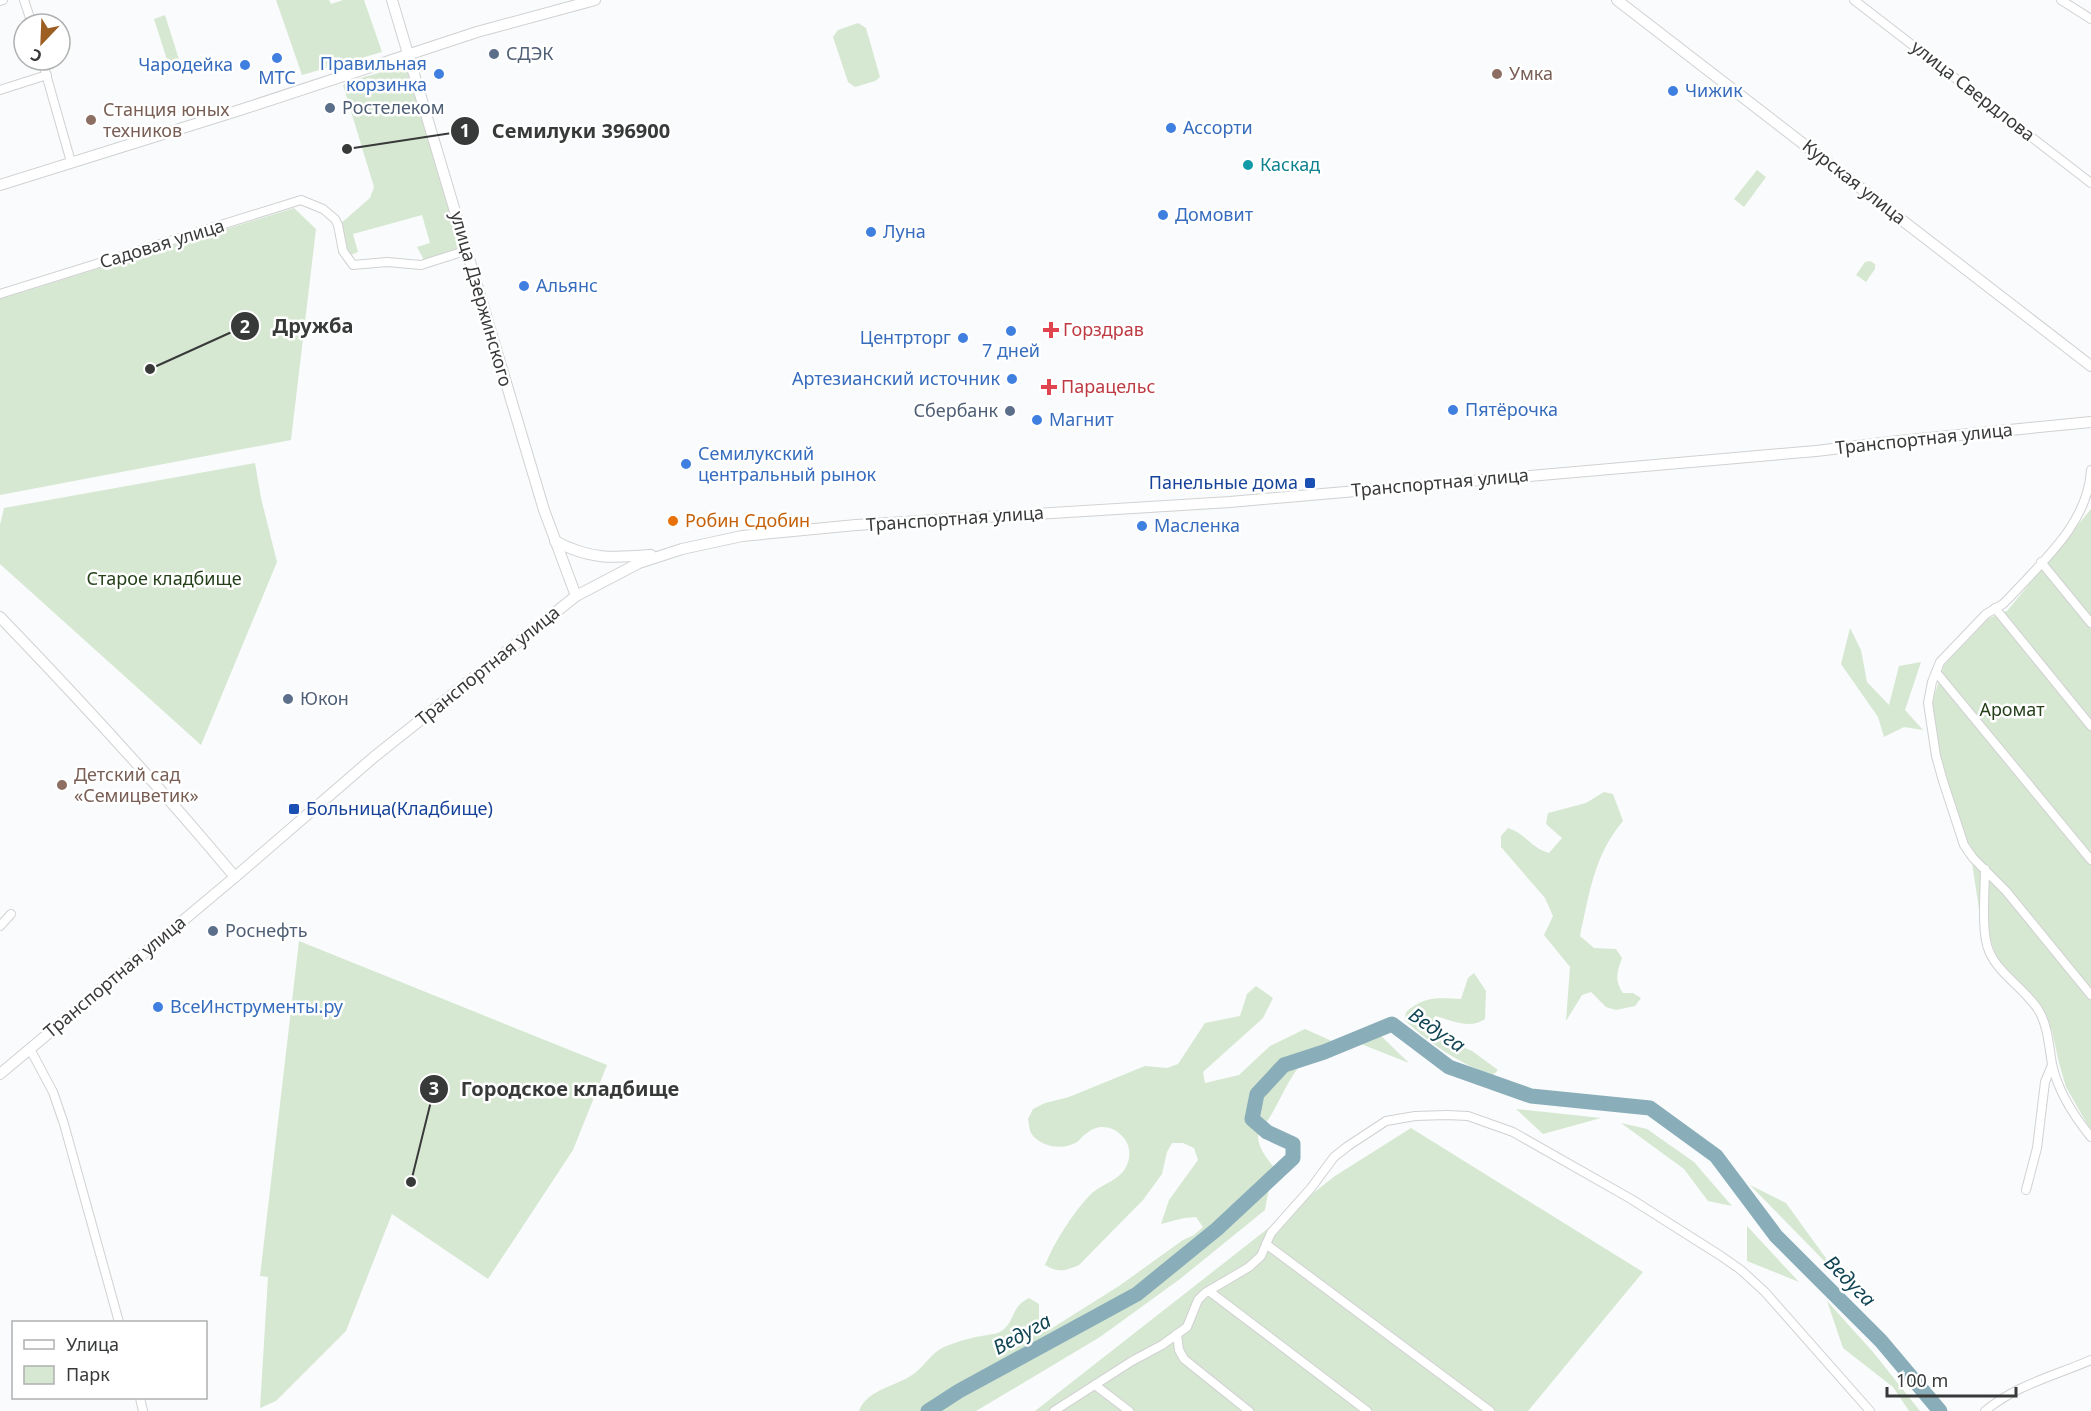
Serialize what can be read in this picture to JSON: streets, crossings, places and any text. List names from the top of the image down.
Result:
{
  "streets": {
    "street": [
      "улица Свердлова",
      "Курская улица",
      "Садовая улица",
      "улица Дзержинского",
      "Транспортная улица"
    ]
  },
  "crossings": [
    ["Садовая улица", "улица Дзержинского"],
    ["улица Дзержинского", "Транспортная улица"]
  ],
  "water": ["Ведуга"],
  "parks": ["Старое кладбище", "Аромат"],
  "places": {
    "other": [
      "СДЭК",
      "МТС",
      "Чародейка",
      "Правильная корзинка",
      "Умка",
      "Чижик",
      "Ростелеком",
      "Станция юных техников",
      "Ассорти",
      "Семилуки 396900",
      "Каскад",
      "Домовит",
      "Луна",
      "Альянс",
      "7 дней",
      "Центрторг",
      "Дружба",
      "Артезианский источник",
      "Пятёрочка",
      "Сбербанк",
      "Магнит",
      "Семилукский центральный рынок",
      "Робин Сдобин",
      "Масленка",
      "Юкон",
      "Детский сад «Семицветик»",
      "Роснефть",
      "ВсеИнструменты.ру",
      "Городское кладбище"
    ],
    "health": ["Горздрав", "Парацельс"],
    "transit": ["Панельные дома", "Больница(Кладбище)"]
  },
  "legend": ["Улица", "Парк"],
  "scale_bar": "100 m",
  "north": "bottom left"
}
